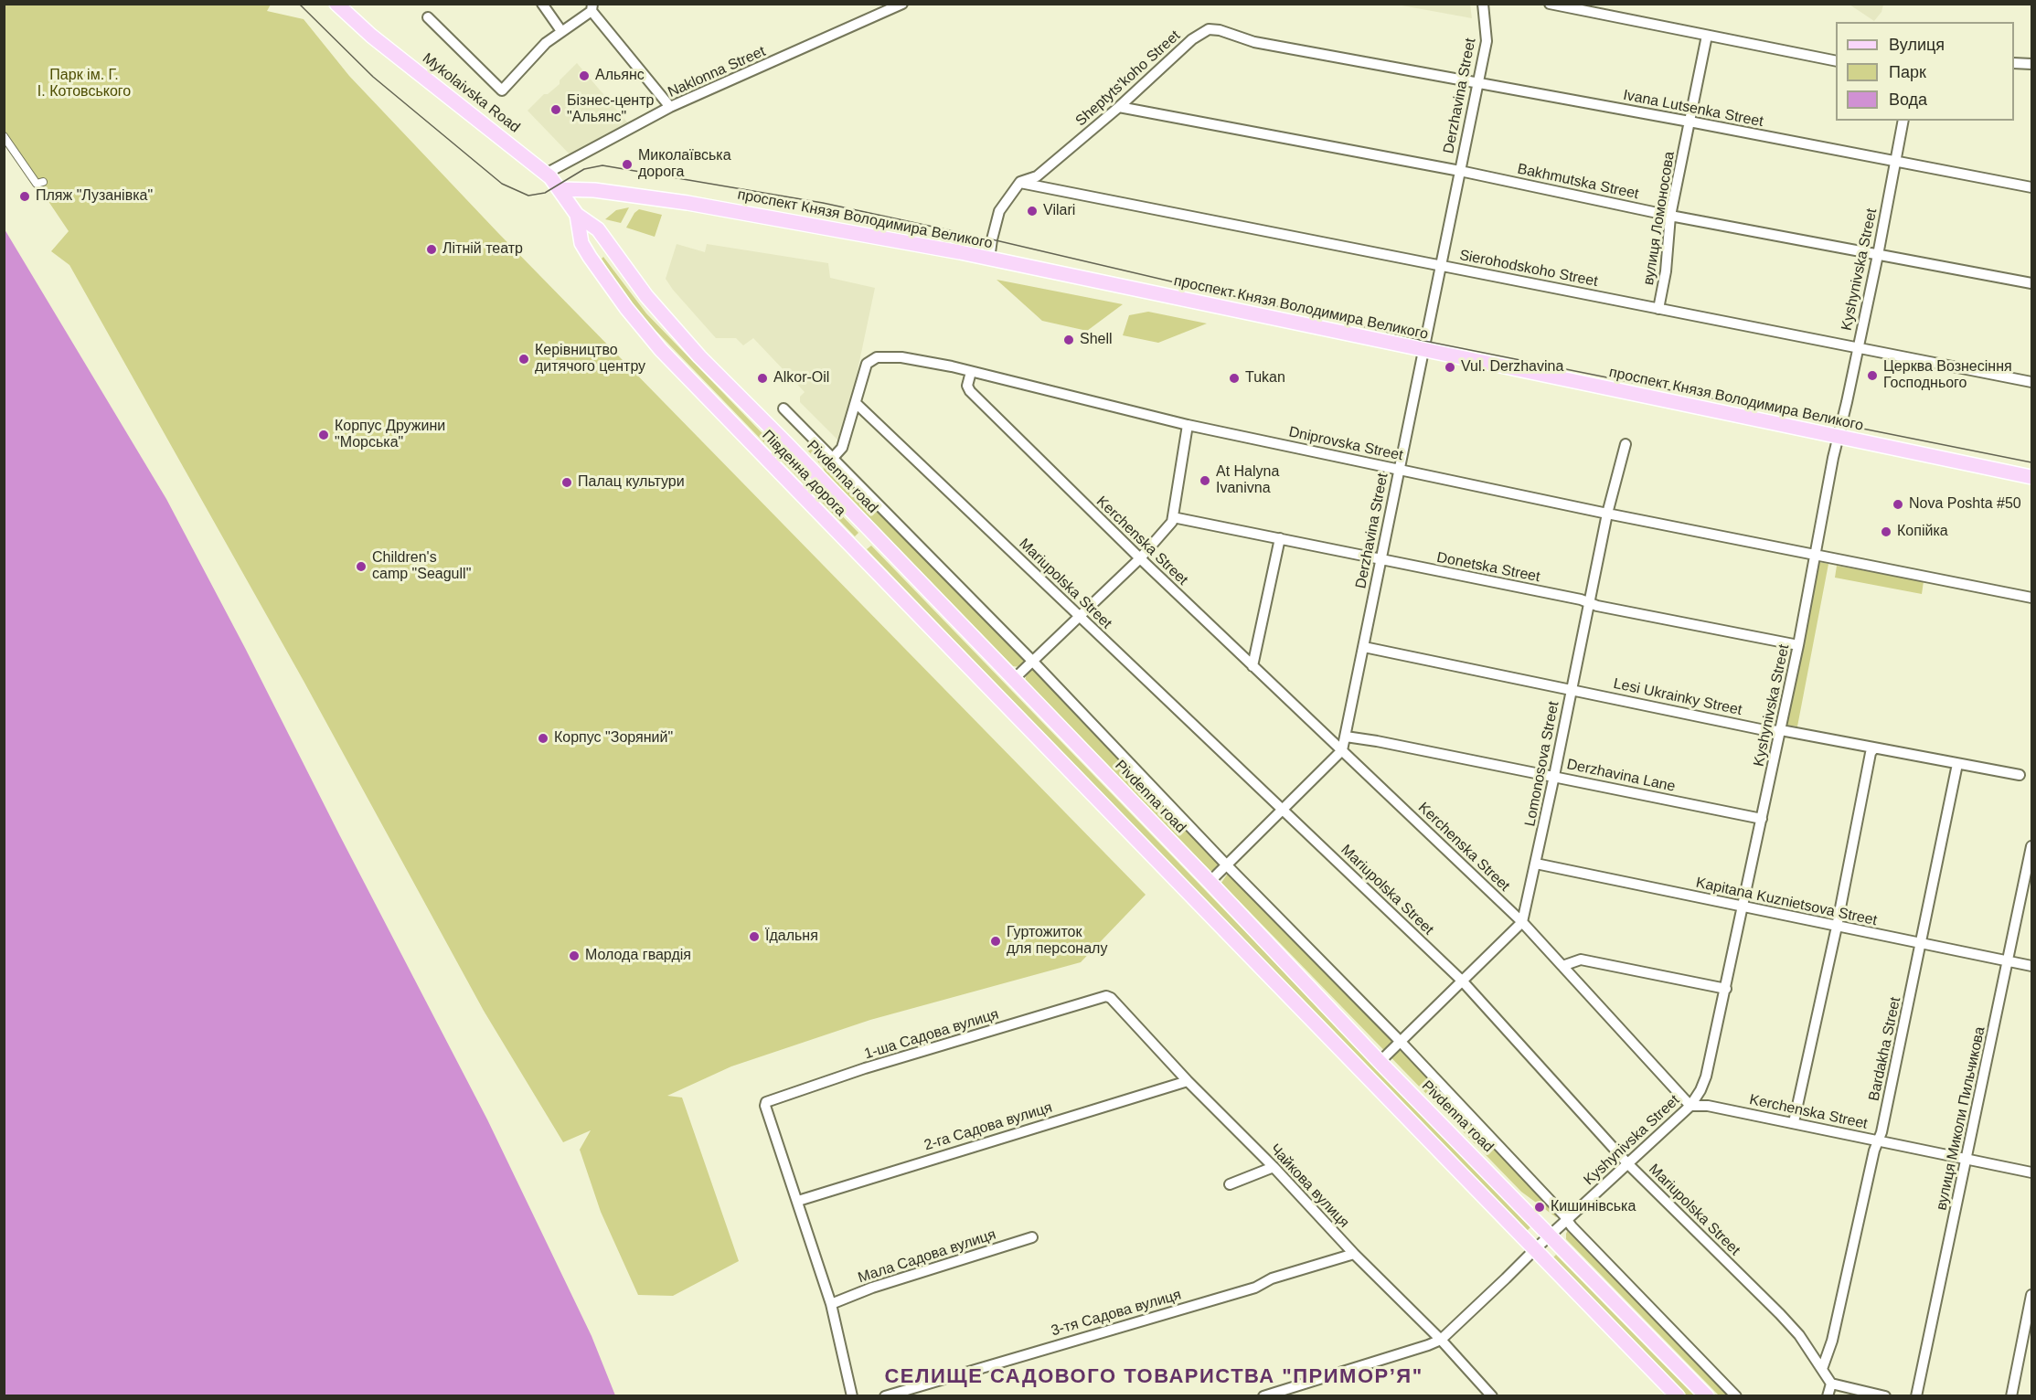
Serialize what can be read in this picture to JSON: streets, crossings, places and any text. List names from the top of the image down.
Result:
{
  "streets": {
    "main road": [
      "Mykolaivska Road",
      "проспект Князя Володимира Великого",
      "Південна дорога",
      "Pivdenna road"
    ],
    "street": [
      "Naklonna Street",
      "Sheptyts'koho Street",
      "Derzhavina Street",
      "Ivana Lutsenka Street",
      "Bakhmutska Street",
      "вулиця Ломоносова",
      "Sierohodskoho Street",
      "Kyshynivska Street",
      "Dniprovska Street",
      "Kerchenska Street",
      "Donetska Street",
      "Mariupolska Street",
      "Lesi Ukrainky Street",
      "Lomonosova Street",
      "Derzhavina Lane",
      "Kapitana Kuznietsova Street",
      "1-ша Садова вулиця",
      "Bardakha Street",
      "вулиця Миколи Пильчикова",
      "2-га Садова вулиця",
      "Чайкова вулиця",
      "Мала Садова вулиця",
      "3-тя Садова вулиця"
    ]
  },
  "crossings": [
    ["Naklonna Street", "Mykolaivska Road"],
    ["Sheptyts'koho Street", "Ivana Lutsenka Street"],
    ["Sheptyts'koho Street", "Bakhmutska Street"],
    ["Sheptyts'koho Street", "проспект Князя Володимира Великого"],
    ["Sheptyts'koho Street", "Sierohodskoho Street"],
    ["Mykolaivska Road", "проспект Князя Володимира Великого"],
    ["Mykolaivska Road", "Південна дорога"],
    ["Mykolaivska Road", "Pivdenna road"],
    ["Derzhavina Street", "Ivana Lutsenka Street"],
    ["Derzhavina Street", "Bakhmutska Street"],
    ["Derzhavina Street", "проспект Князя Володимира Великого"],
    ["Derzhavina Street", "Sierohodskoho Street"],
    ["Derzhavina Street", "Dniprovska Street"],
    ["Derzhavina Street", "Pivdenna road"],
    ["Derzhavina Street", "Kerchenska Street"],
    ["Derzhavina Street", "Donetska Street"],
    ["Derzhavina Street", "Mariupolska Street"],
    ["Derzhavina Street", "Lesi Ukrainky Street"],
    ["Derzhavina Street", "Derzhavina Lane"],
    ["Ivana Lutsenka Street", "вулиця Ломоносова"],
    ["Ivana Lutsenka Street", "Kyshynivska Street"],
    ["Bakhmutska Street", "вулиця Ломоносова"],
    ["Bakhmutska Street", "Kyshynivska Street"],
    ["вулиця Ломоносова", "Sierohodskoho Street"],
    ["проспект Князя Володимира Великого", "Kyshynivska Street"],
    ["Sierohodskoho Street", "Kyshynivska Street"],
    ["Kyshynivska Street", "Dniprovska Street"],
    ["Kyshynivska Street", "Південна дорога"],
    ["Kyshynivska Street", "Pivdenna road"],
    ["Kyshynivska Street", "Kerchenska Street"],
    ["Kyshynivska Street", "Donetska Street"],
    ["Kyshynivska Street", "Mariupolska Street"],
    ["Kyshynivska Street", "Lesi Ukrainky Street"],
    ["Kyshynivska Street", "Derzhavina Lane"],
    ["Kyshynivska Street", "Kapitana Kuznietsova Street"],
    ["Kyshynivska Street", "Чайкова вулиця"],
    ["Dniprovska Street", "Kerchenska Street"],
    ["Dniprovska Street", "Mariupolska Street"],
    ["Dniprovska Street", "Lomonosova Street"],
    ["Південна дорога", "Pivdenna road"],
    ["Kerchenska Street", "Lomonosova Street"],
    ["Kerchenska Street", "Bardakha Street"],
    ["Kerchenska Street", "вулиця Миколи Пильчикова"],
    ["Donetska Street", "Lomonosova Street"],
    ["Mariupolska Street", "Bardakha Street"],
    ["Lesi Ukrainky Street", "Lomonosova Street"],
    ["Lesi Ukrainky Street", "Bardakha Street"],
    ["Lomonosova Street", "Derzhavina Lane"],
    ["Lomonosova Street", "Kapitana Kuznietsova Street"],
    ["Kapitana Kuznietsova Street", "Bardakha Street"],
    ["Kapitana Kuznietsova Street", "вулиця Миколи Пильчикова"],
    ["1-ша Садова вулиця", "2-га Садова вулиця"],
    ["1-ша Садова вулиця", "Чайкова вулиця"],
    ["2-га Садова вулиця", "Чайкова вулиця"],
    ["Чайкова вулиця", "3-тя Садова вулиця"]
  ],
  "districts": ["СЕЛИЩЕ САДОВОГО ТОВАРИСТВА \"ПРИМОР’Я\""],
  "parks": ["Парк ім. Г. І. Котовського"],
  "places": [
    "Альянс",
    "Бізнес-центр \"Альянс\"",
    "Миколаївська дорога",
    "Пляж \"Лузанівка\"",
    "Vilari",
    "Літній театр",
    "Shell",
    "Керівництво дитячого центру",
    "Vul. Derzhavina",
    "Церква Вознесіння Господнього",
    "Alkor-Oil",
    "Tukan",
    "Корпус Дружини \"Морська\"",
    "At Halyna Ivanivna",
    "Палац культури",
    "Nova Poshta #50",
    "Копійка",
    "Children's camp \"Seagull\"",
    "Корпус \"Зоряний\"",
    "Їдальня",
    "Гуртожиток для персоналу",
    "Молода гвардія",
    "Кишинівська"
  ],
  "legend": ["Вулиця", "Парк", "Вода"]
}
